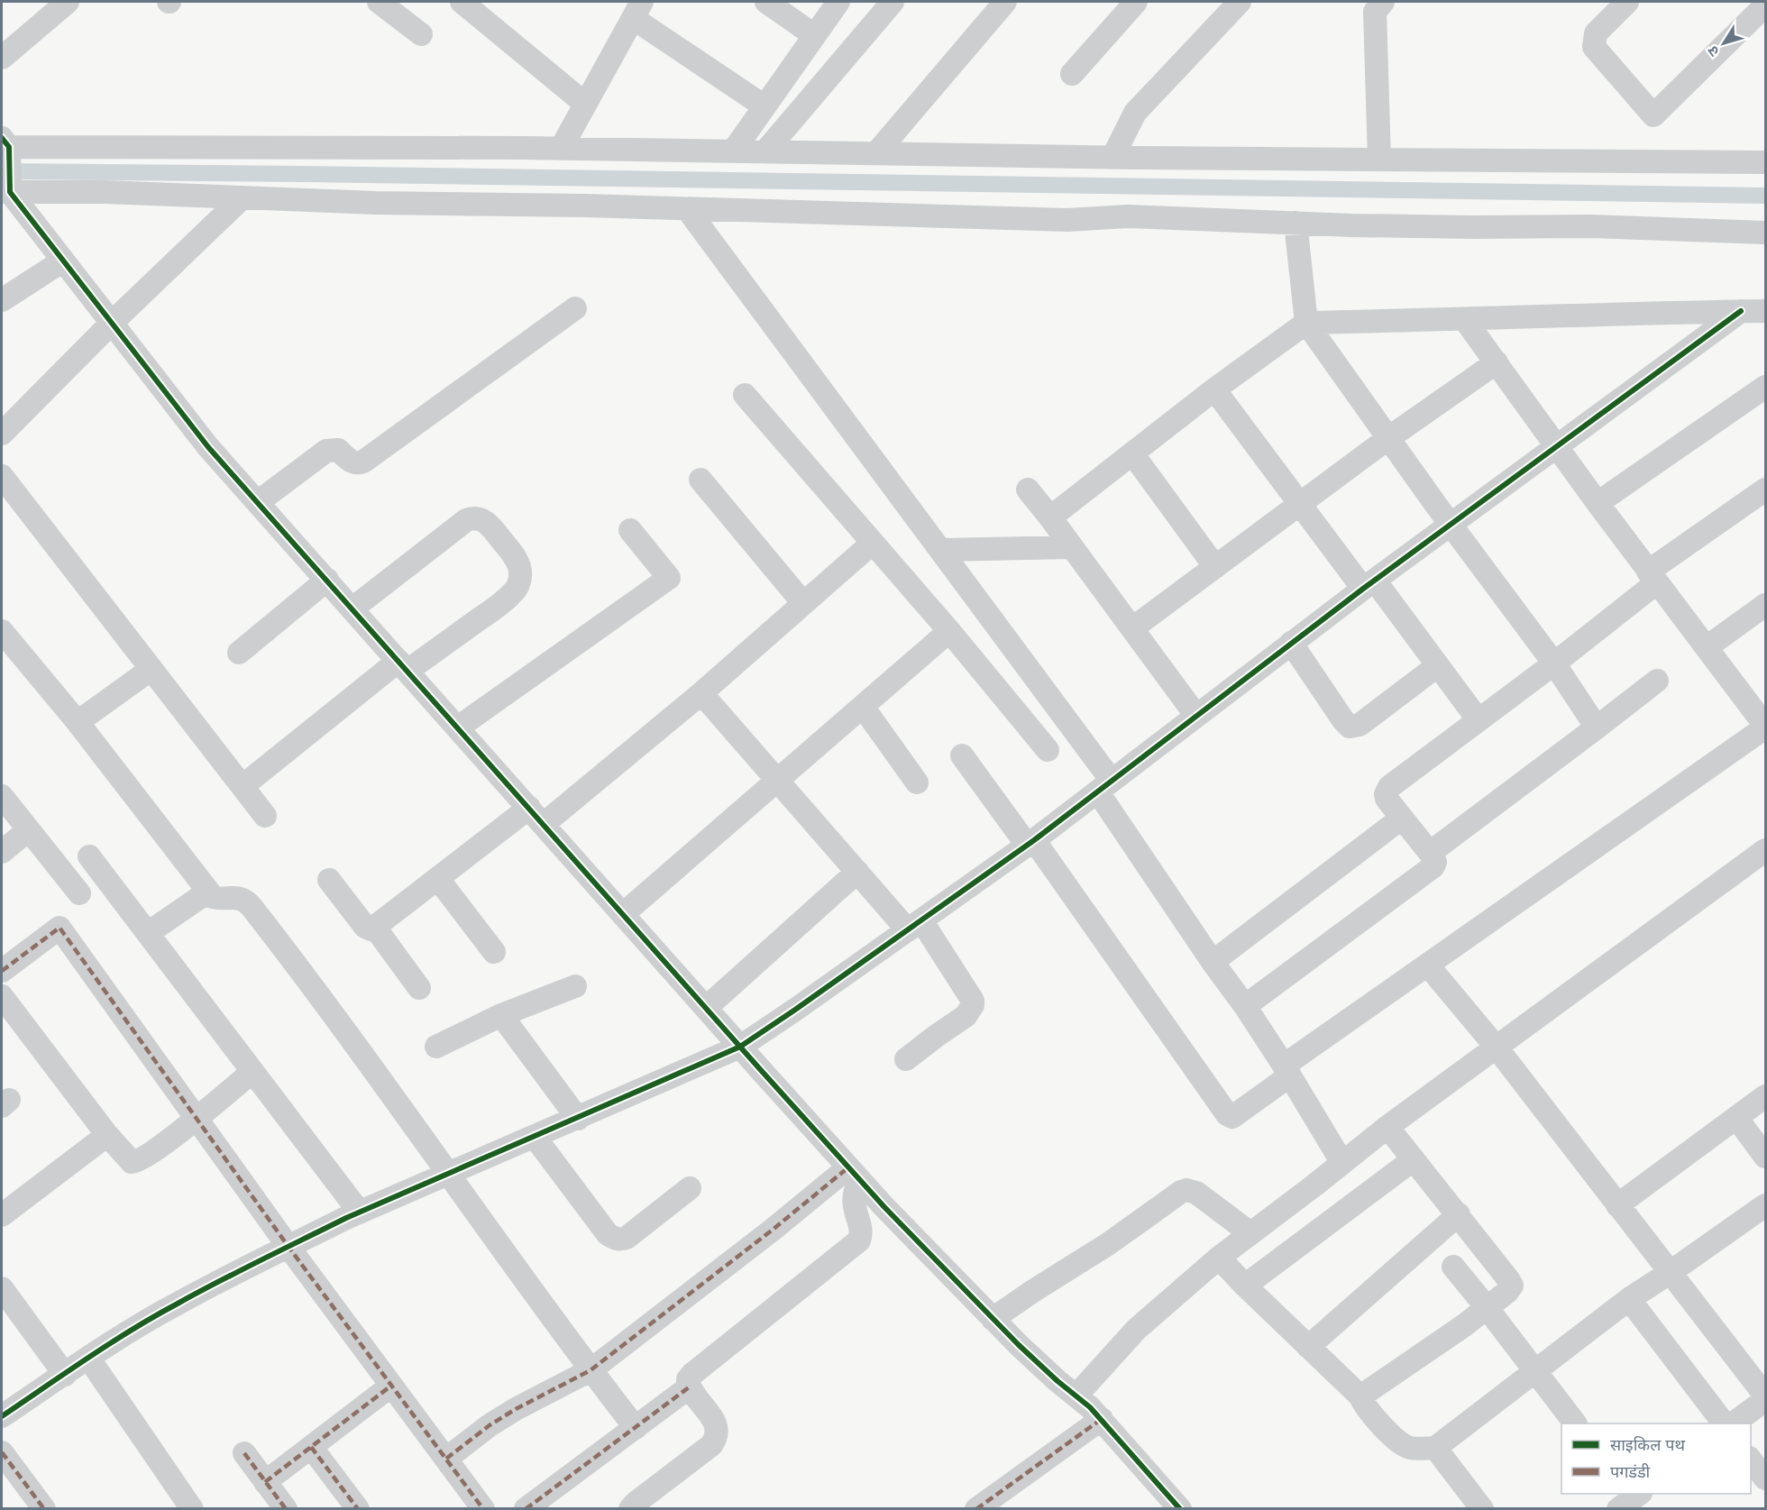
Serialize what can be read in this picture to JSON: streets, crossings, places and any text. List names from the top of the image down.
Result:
{
  "legend": ["साइकिल पथ", "पगडंडी"],
  "north": "bottom left"
}
